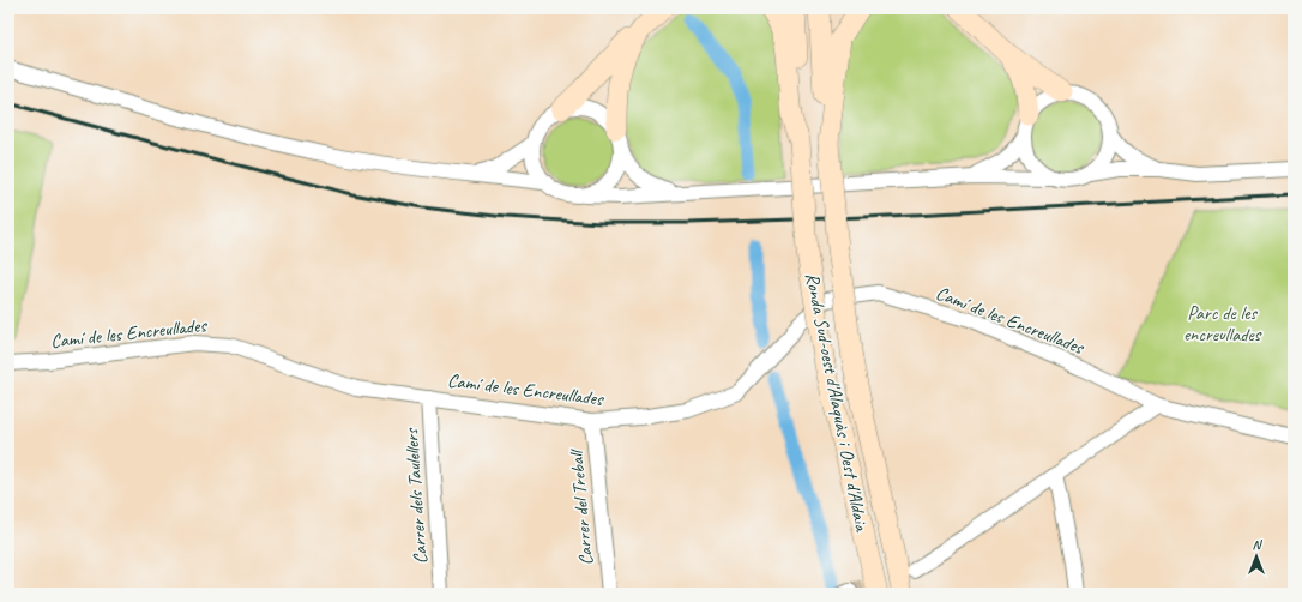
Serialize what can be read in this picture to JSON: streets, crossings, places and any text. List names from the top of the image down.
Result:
{
  "streets": {
    "main road": ["Ronda Sud-oest d'Alaquàs i Oest d'Aldaia"],
    "street": ["Camí de les Encreullades", "Carrer dels Taulellers", "Carrer del Treball"]
  },
  "crossings": [
    ["Camí de les Encreullades", "Carrer dels Taulellers"],
    ["Camí de les Encreullades", "Carrer del Treball"]
  ],
  "parks": ["Parc de les encreullades"],
  "north": "top"
}
